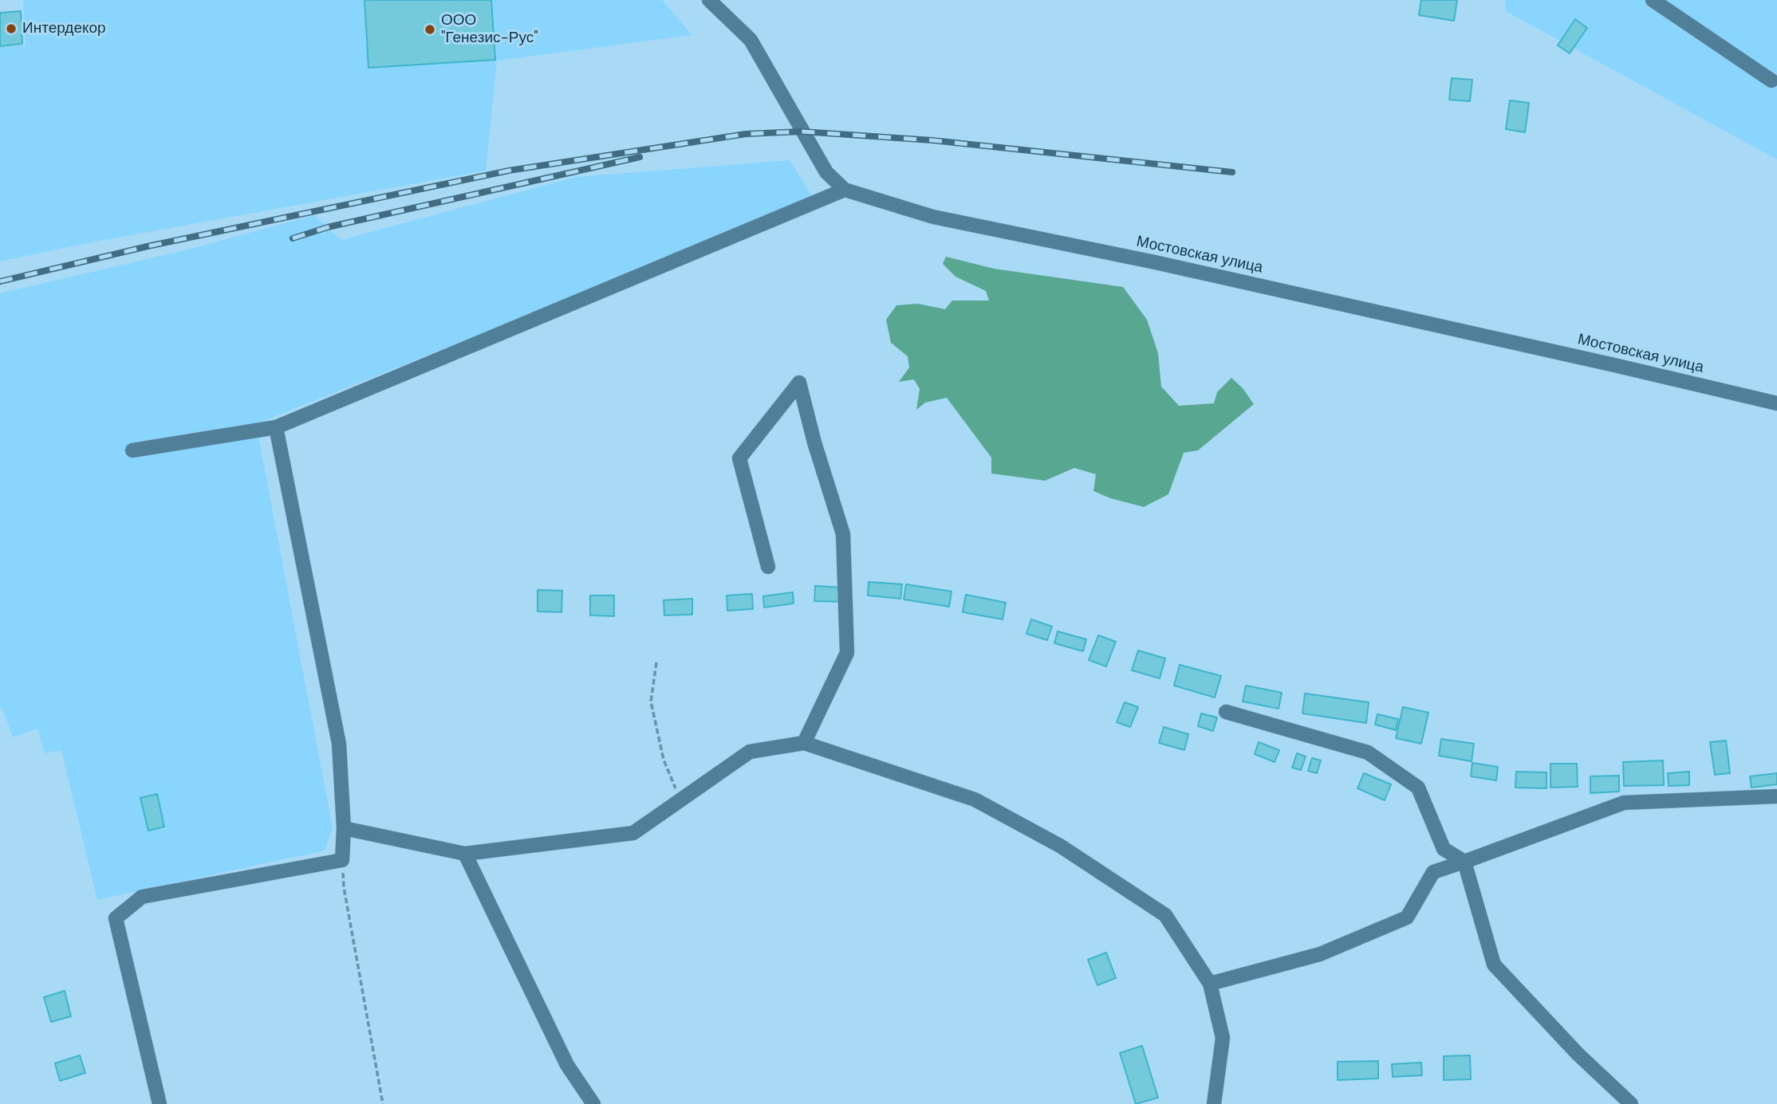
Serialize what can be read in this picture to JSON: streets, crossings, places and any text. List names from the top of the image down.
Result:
{
  "streets": {
    "street": ["Мостовская улица"]
  },
  "places": ["Интердекор", "ООО \"Генезис-Рус\""]
}
